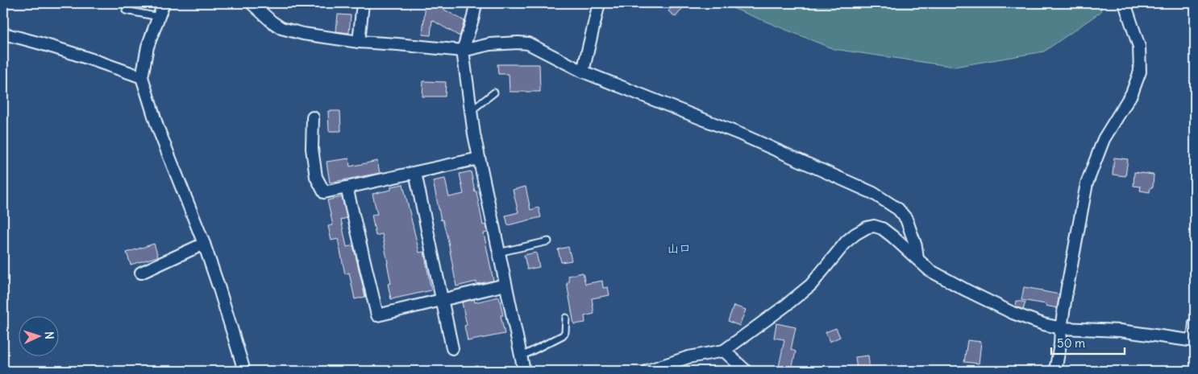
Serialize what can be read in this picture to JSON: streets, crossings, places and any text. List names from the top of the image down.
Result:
{
  "districts": ["山口"],
  "scale_bar": "50 m",
  "north": "right"
}
